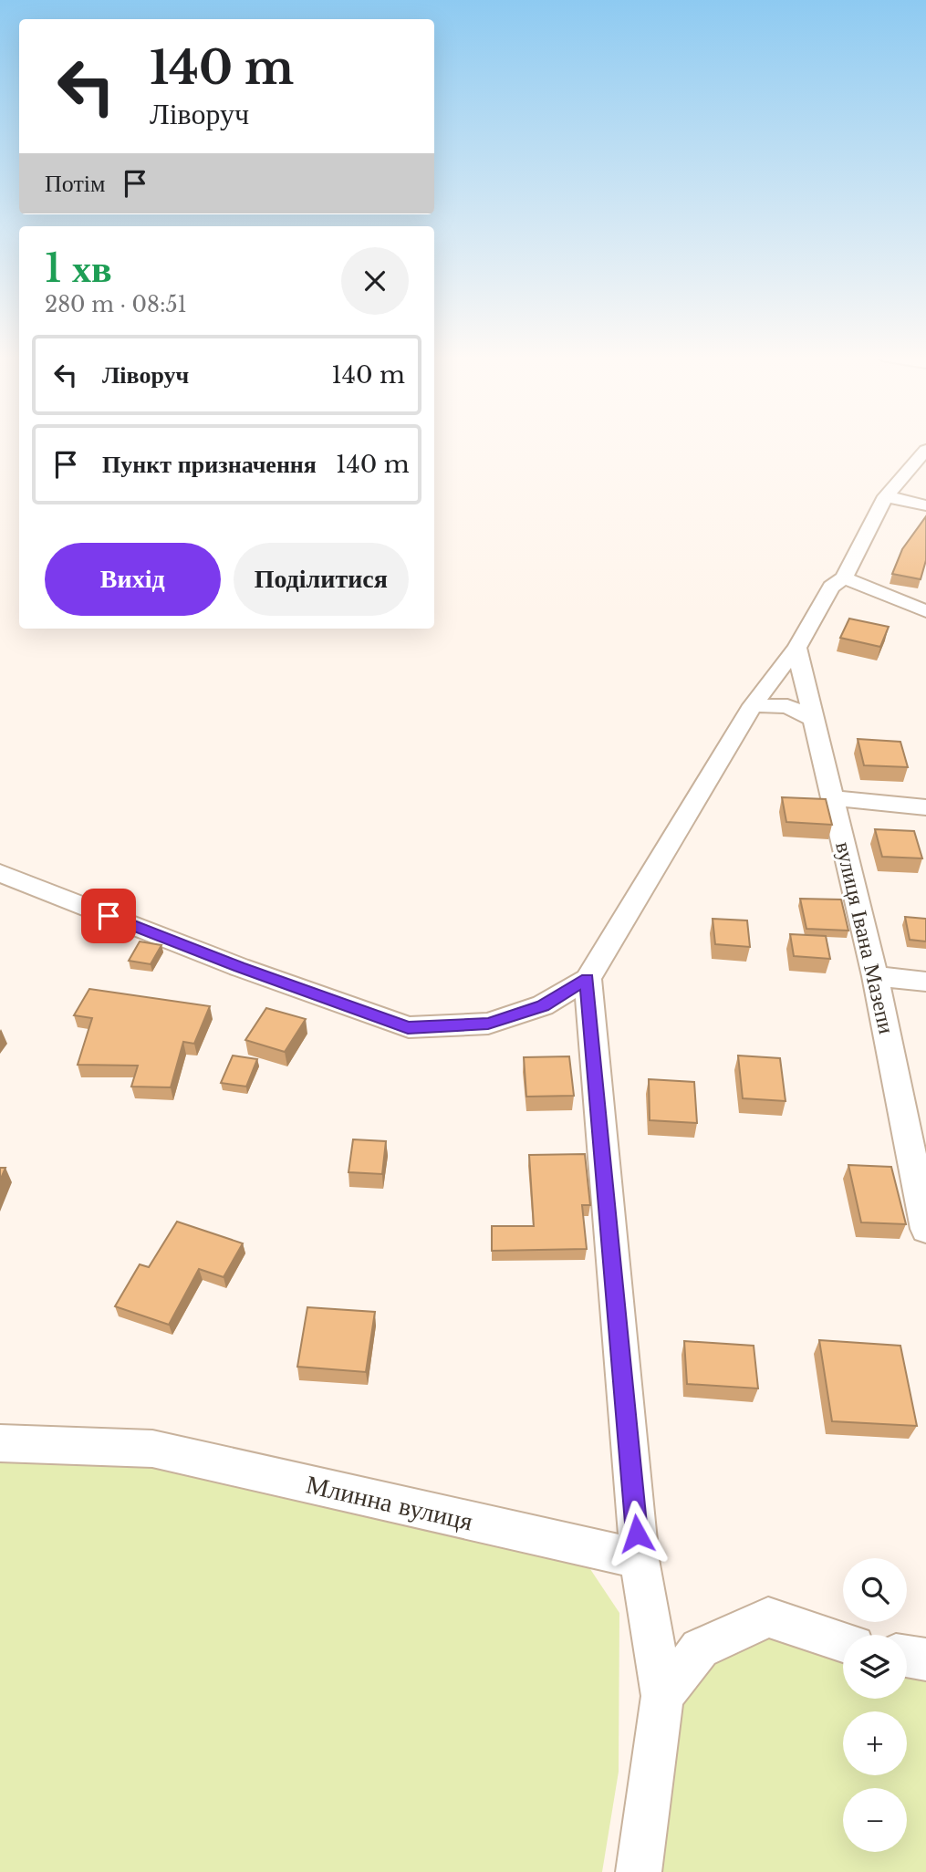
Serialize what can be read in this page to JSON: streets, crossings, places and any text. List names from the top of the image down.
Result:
{
  "streets": {
    "street": ["вулиця Івана Мазепи", "Млинна вулиця"]
  },
  "page": {
    "turn": ["140 m", "Ліворуч"],
    "then": "Потім",
    "heading": ["1 хв", "280 m · 08:51"],
    "list": [
      {
        "name": "Ліворуч",
        "value": "140 m"
      },
      {
        "name": "Пункт призначення",
        "value": "140 m"
      }
    ],
    "buttons": ["Вихід", "Поділитися"],
    "map_buttons": ["+", "−"]
  }
}
